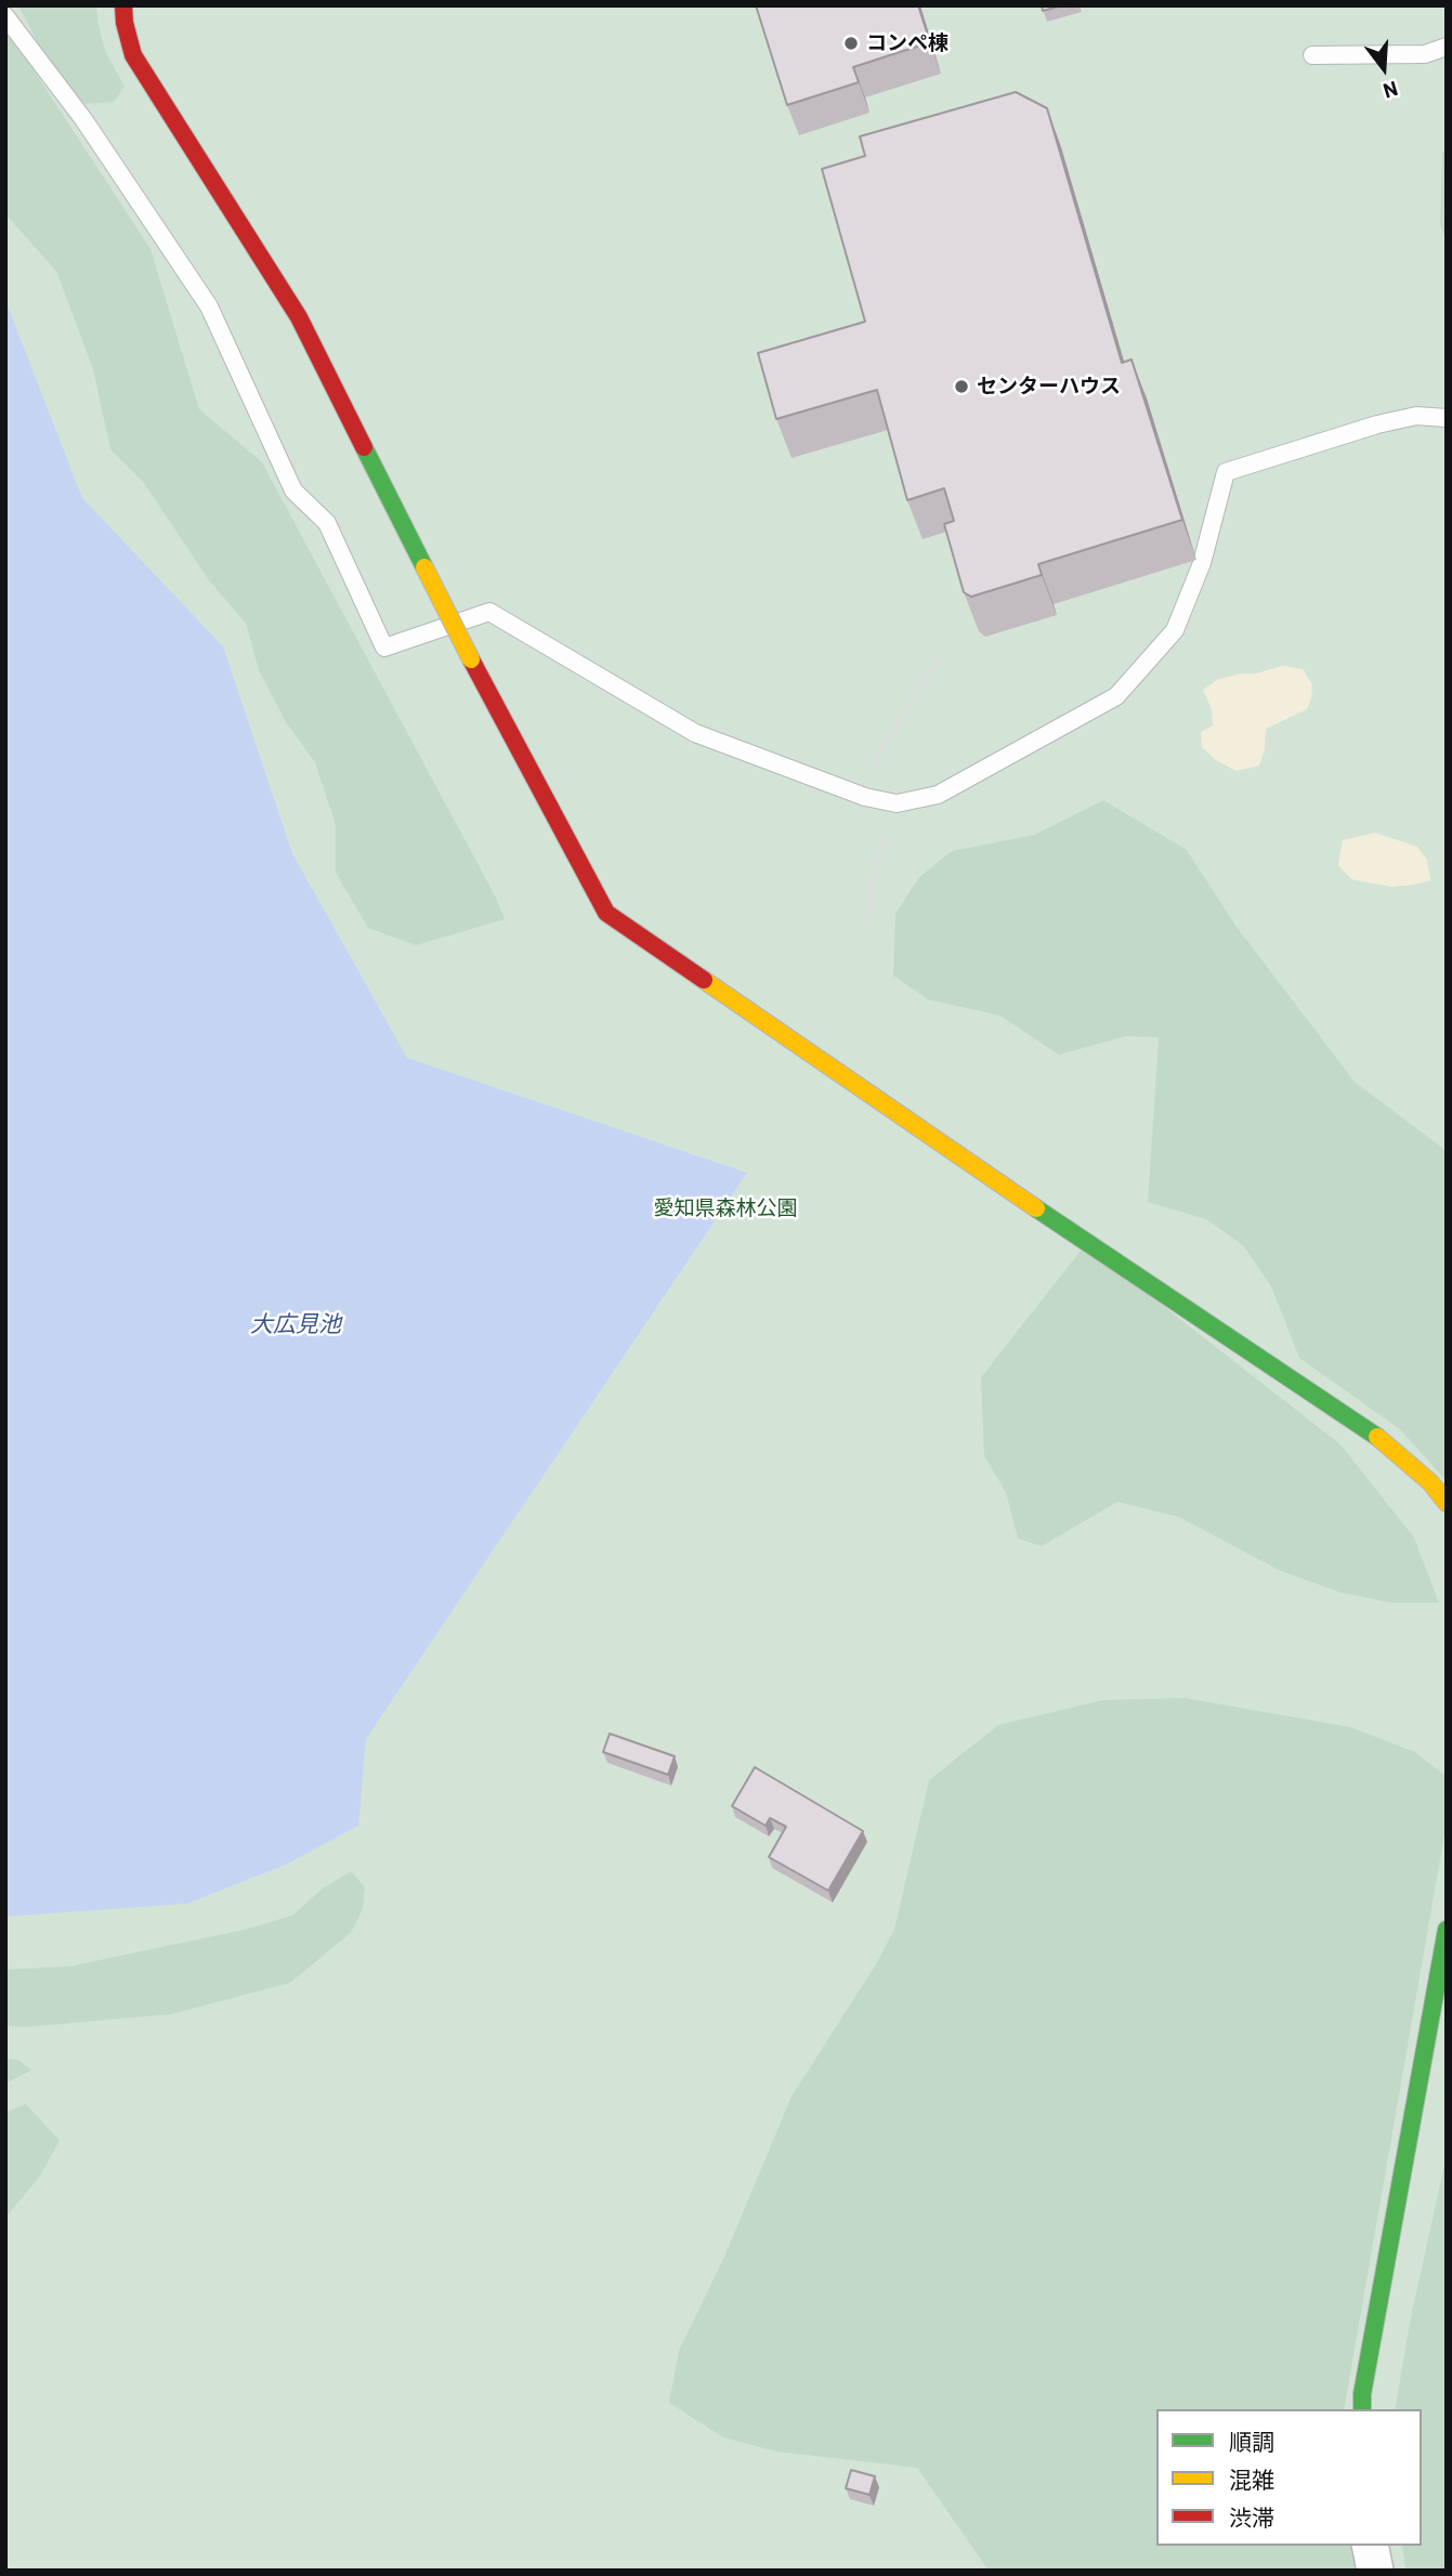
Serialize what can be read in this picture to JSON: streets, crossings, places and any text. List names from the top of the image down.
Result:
{
  "water": ["大広見池"],
  "parks": ["愛知県森林公園"],
  "places": ["コンペ棟", "センターハウス"],
  "legend": ["順調", "混雑", "渋滞"],
  "north": "bottom"
}
